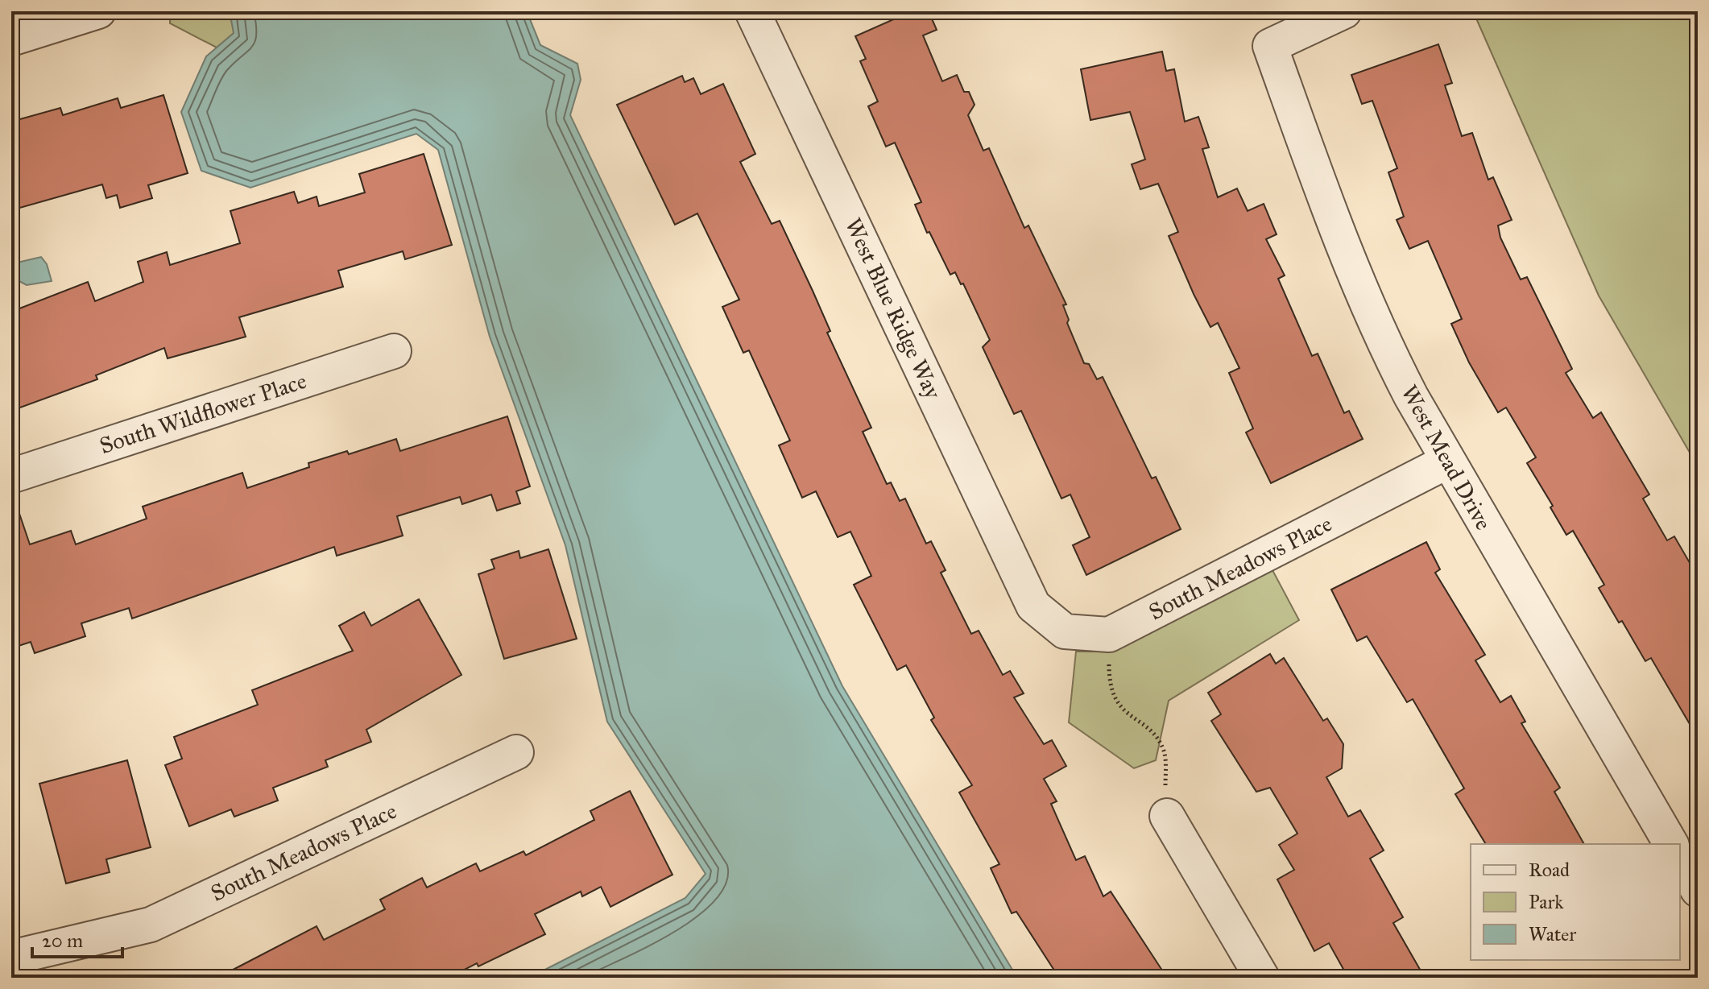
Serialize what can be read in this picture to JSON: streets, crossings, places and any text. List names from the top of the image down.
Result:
{
  "streets": {
    "street": [
      "West Blue Ridge Way",
      "South Wildflower Place",
      "West Mead Drive",
      "South Meadows Place"
    ]
  },
  "crossings": [
    ["West Blue Ridge Way", "South Meadows Place"],
    ["West Mead Drive", "South Meadows Place"]
  ],
  "legend": ["Road", "Park", "Water"],
  "scale_bar": "20 m"
}
